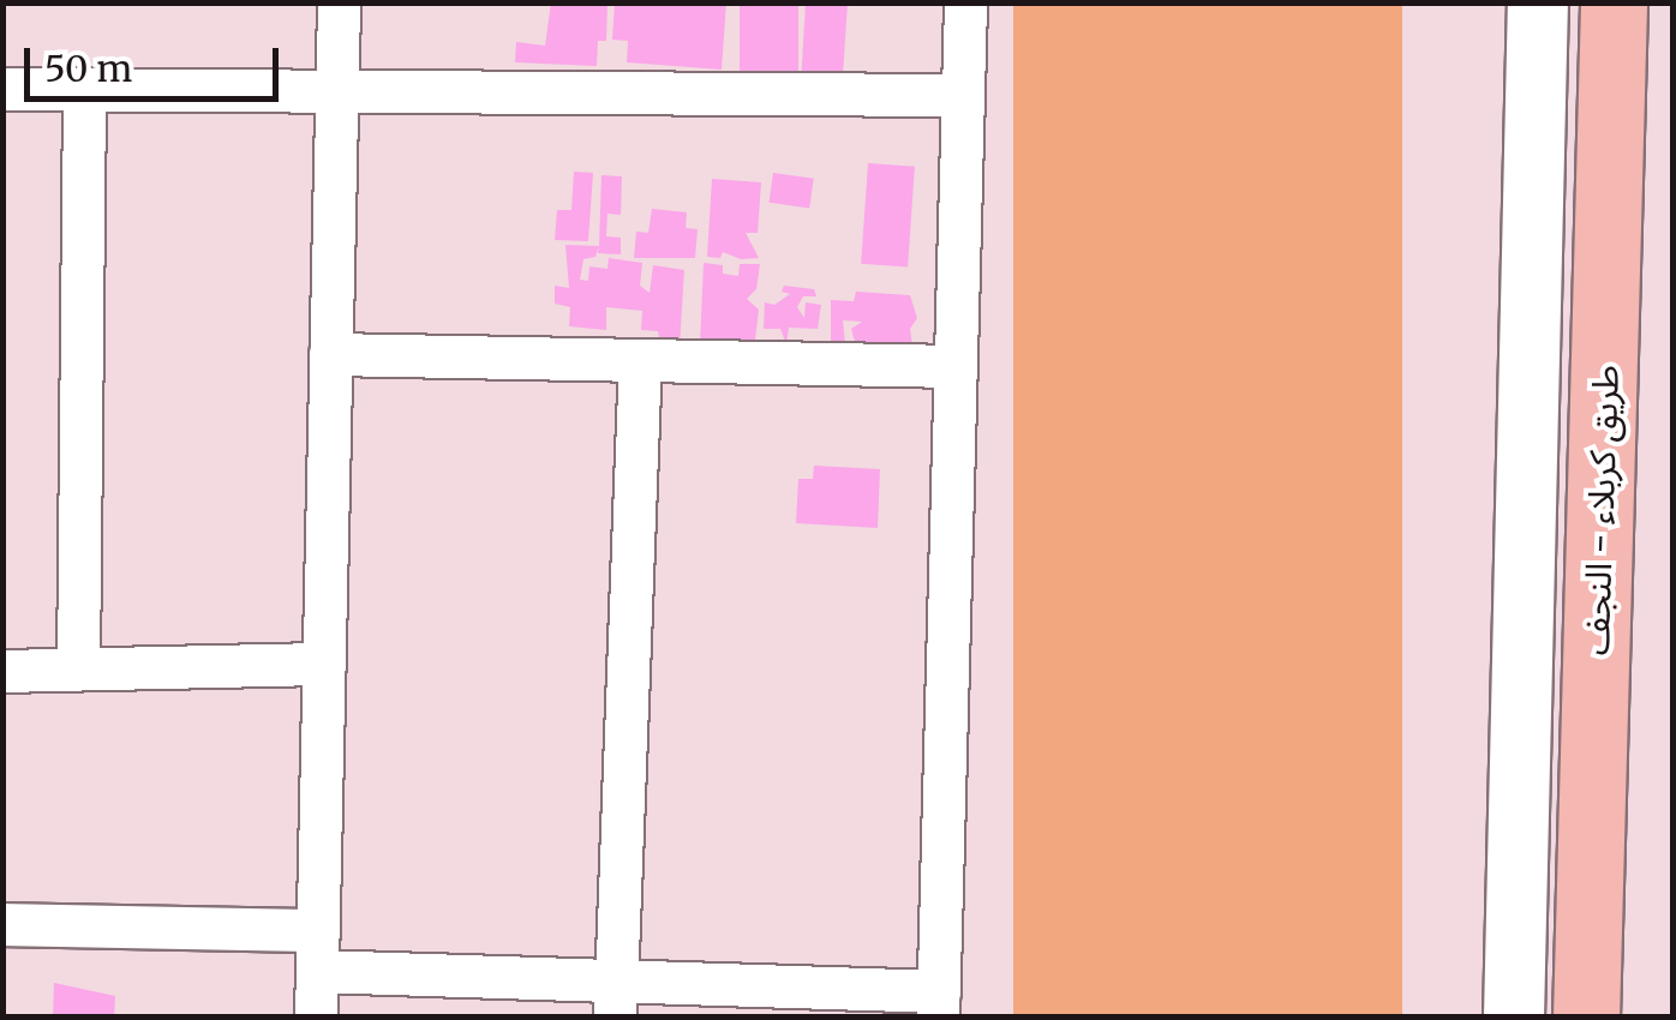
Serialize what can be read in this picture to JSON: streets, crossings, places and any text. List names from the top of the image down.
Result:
{
  "streets": {
    "highway": ["طريق کربلاء - النجف"]
  },
  "scale_bar": "50 m"
}
